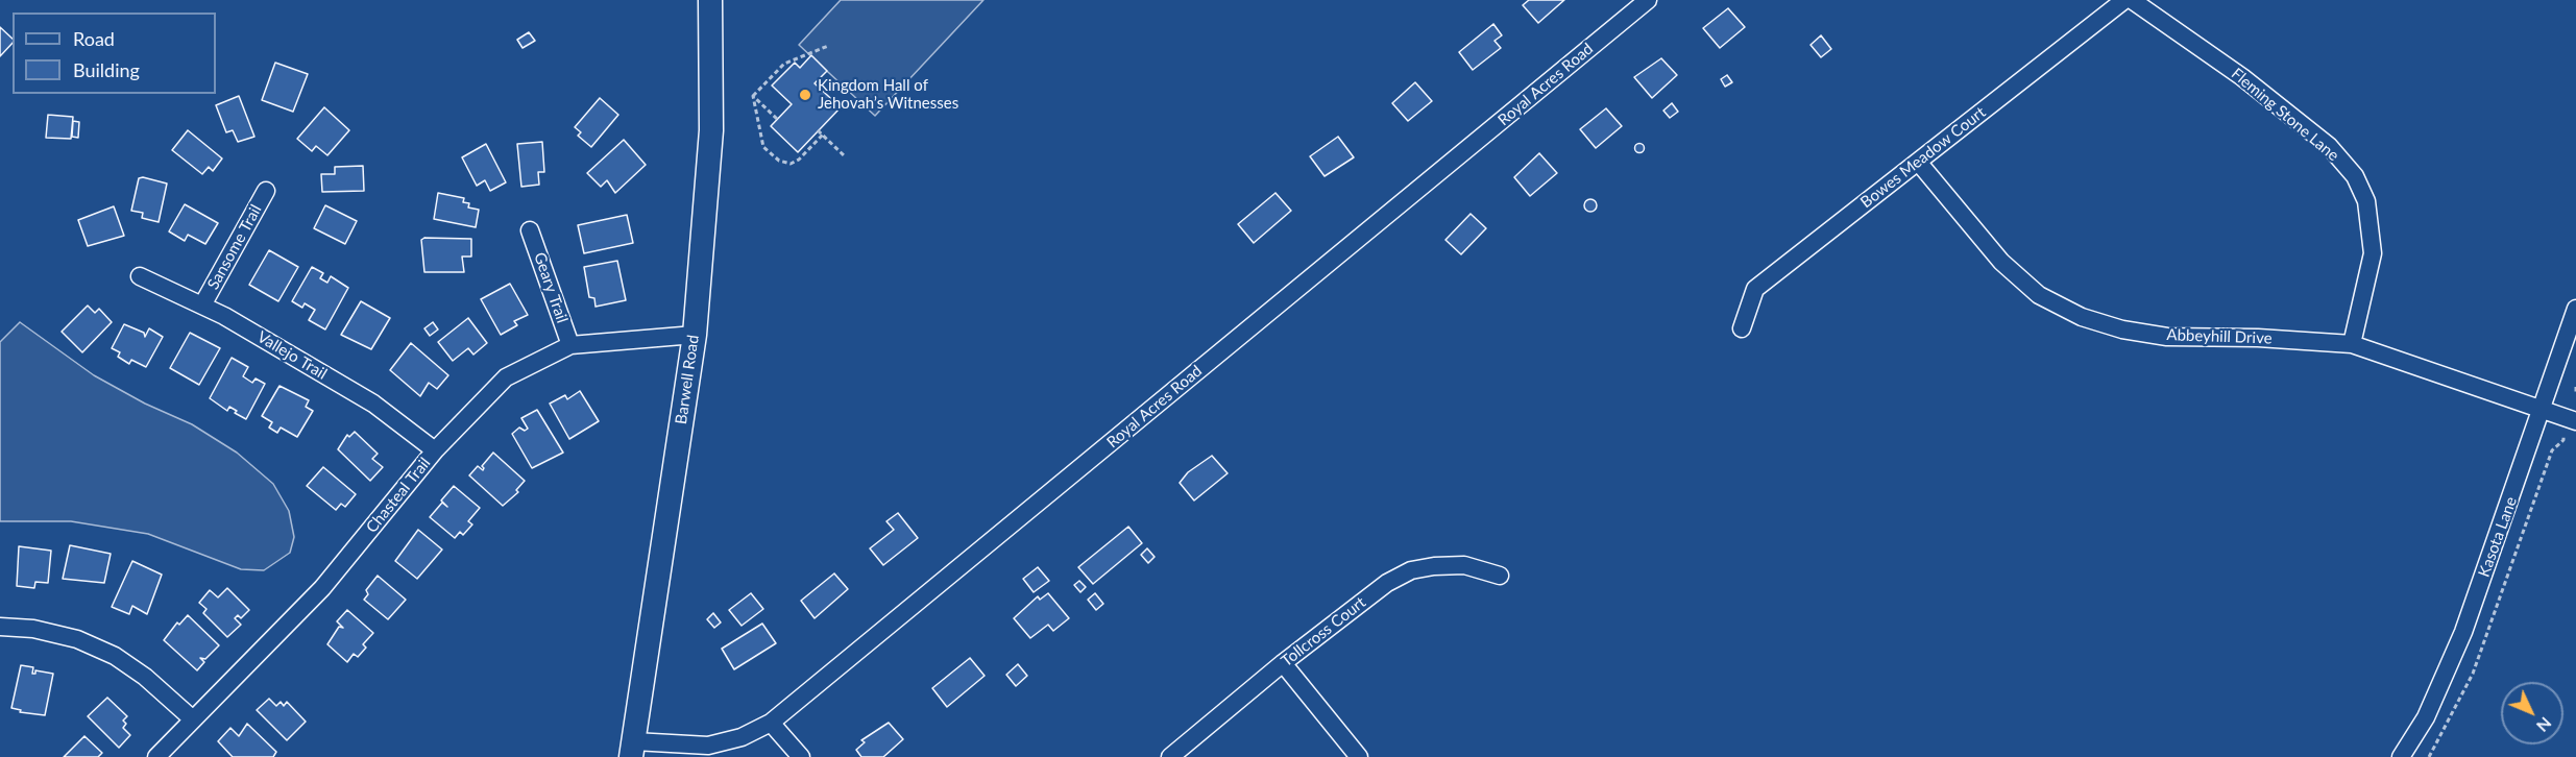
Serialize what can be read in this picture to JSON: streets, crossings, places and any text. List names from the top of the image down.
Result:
{
  "streets": {
    "street": [
      "Royal Acres Road",
      "Fleming Stone Lane",
      "Bowes Meadow Court",
      "Sansome Trail",
      "Geary Trail",
      "Abbeyhill Drive",
      "Vallejo Trail",
      "Barwell Road",
      "Chasteal Trail",
      "Kasota Lane",
      "Tollcross Court"
    ]
  },
  "crossings": [
    ["Royal Acres Road", "Barwell Road"],
    ["Fleming Stone Lane", "Abbeyhill Drive"],
    ["Bowes Meadow Court", "Abbeyhill Drive"],
    ["Sansome Trail", "Vallejo Trail"],
    ["Geary Trail", "Chasteal Trail"],
    ["Abbeyhill Drive", "Kasota Lane"],
    ["Vallejo Trail", "Chasteal Trail"],
    ["Barwell Road", "Chasteal Trail"]
  ],
  "places": ["Kingdom Hall of Jehovah’s Witnesses"],
  "legend": ["Road", "Building"],
  "north": "bottom right"
}
